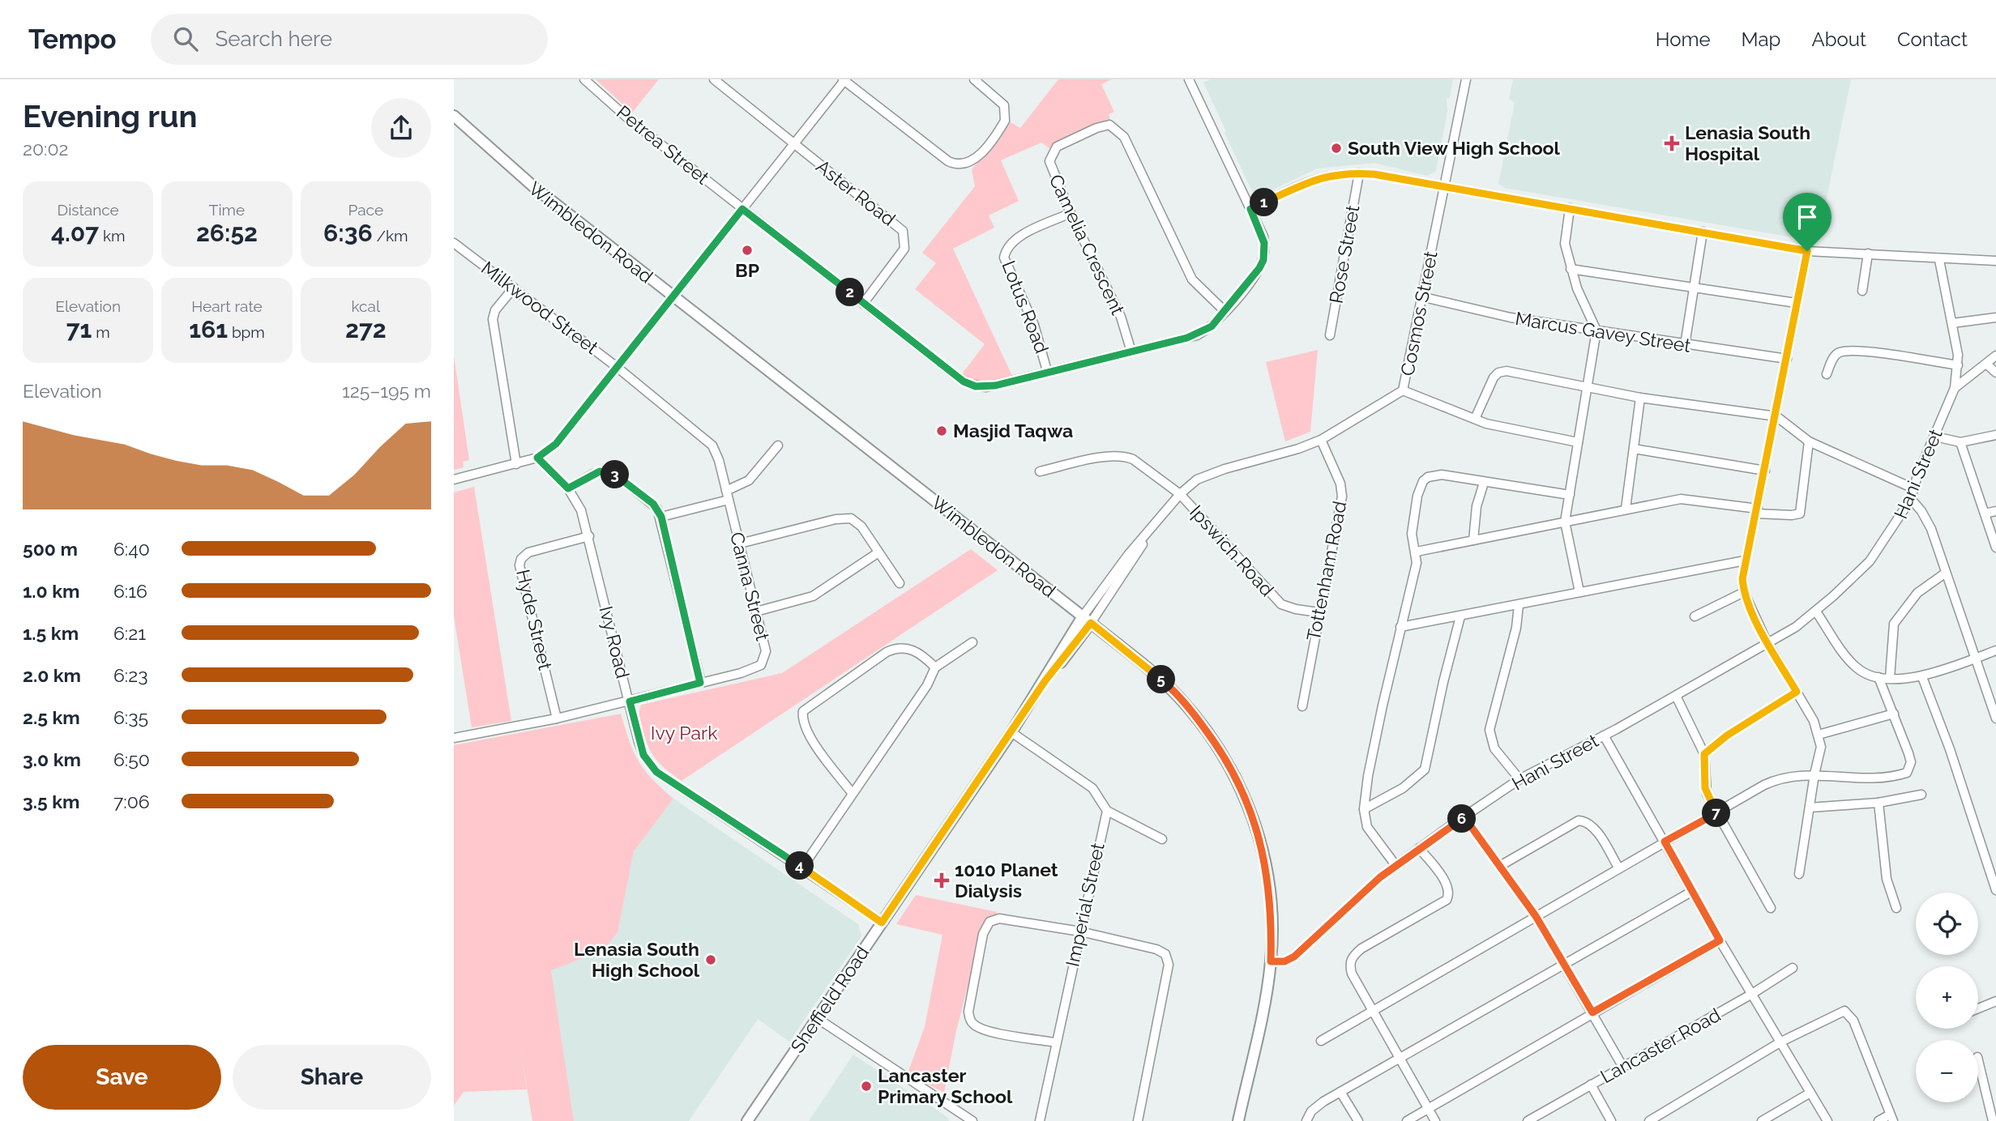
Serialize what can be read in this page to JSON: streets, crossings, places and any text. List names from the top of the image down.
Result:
{
  "streets": {
    "street": [
      "Petrea Street",
      "Aster Road",
      "Wimbledon Road",
      "Camelia Crescent",
      "Rose Street",
      "Lotus Road",
      "Milkwood Street",
      "Cosmos Street",
      "Marcus Gavey Street",
      "Hani Street",
      "Ipswich Road",
      "Tottenham Road",
      "Canna Street",
      "Hyde Street",
      "Ivy Road",
      "Imperial Street",
      "Sheffield Road",
      "Lancaster Road"
    ]
  },
  "crossings": [
    ["Petrea Street", "Aster Road"],
    ["Petrea Street", "Camelia Crescent"],
    ["Petrea Street", "Lotus Road"],
    ["Wimbledon Road", "Cosmos Street"],
    ["Wimbledon Road", "Hani Street"],
    ["Wimbledon Road", "Sheffield Road"],
    ["Camelia Crescent", "Lotus Road"],
    ["Milkwood Street", "Canna Street"],
    ["Cosmos Street", "Marcus Gavey Street"],
    ["Cosmos Street", "Ipswich Road"],
    ["Cosmos Street", "Tottenham Road"],
    ["Cosmos Street", "Sheffield Road"],
    ["Ipswich Road", "Tottenham Road"],
    ["Canna Street", "Hyde Street"],
    ["Canna Street", "Ivy Road"],
    ["Hyde Street", "Ivy Road"],
    ["Ivy Road", "Sheffield Road"]
  ],
  "parks": ["Ivy Park"],
  "places": {
    "health": ["Lenasia South Hospital", "1010 Planet Dialysis"],
    "other": [
      "South View High School",
      "BP",
      "Masjid Taqwa",
      "Lenasia South High School",
      "Lancaster Primary School"
    ]
  },
  "page": {
    "header": "Tempo",
    "search": "Search here",
    "nav": [
      "Home",
      "Map",
      "About",
      "Contact"
    ],
    "heading": ["Evening run", "20:02"],
    "stats": [
      ["Distance", "4.07 km"],
      ["Time", "26:52"],
      ["Pace", "6:36 /km"],
      ["Elevation", "71 m"],
      ["Heart rate", "161 bpm"],
      ["kcal", "272"]
    ],
    "pins": [
      "1",
      "2",
      "3",
      "5",
      "7",
      "6",
      "4"
    ],
    "chart": ["Elevation", "125–195 m"],
    "list": [
      {
        "name": "500 m",
        "note": "6:40"
      },
      {
        "name": "1.0 km",
        "note": "6:16"
      },
      {
        "name": "1.5 km",
        "note": "6:21"
      },
      {
        "name": "2.0 km",
        "note": "6:23"
      },
      {
        "name": "2.5 km",
        "note": "6:35"
      },
      {
        "name": "3.0 km",
        "note": "6:50"
      },
      {
        "name": "3.5 km",
        "note": "7:06"
      }
    ],
    "map_buttons": ["+", "−"],
    "buttons": ["Save", "Share"]
  }
}
